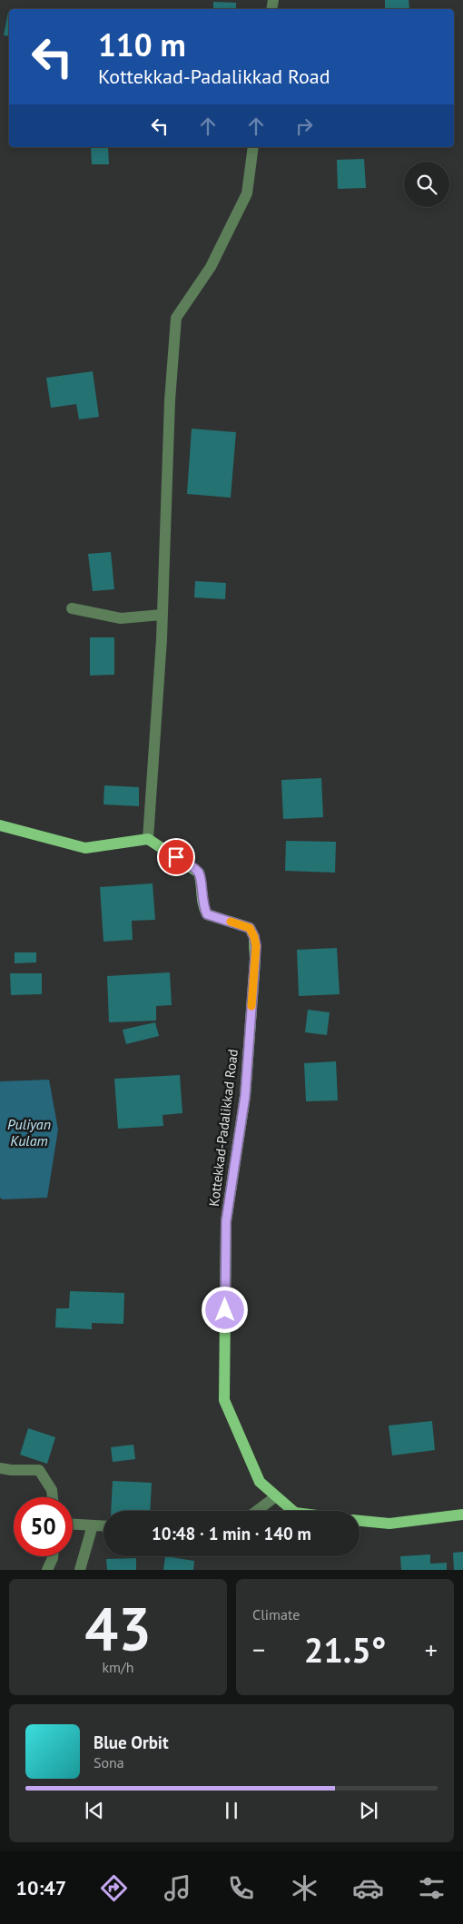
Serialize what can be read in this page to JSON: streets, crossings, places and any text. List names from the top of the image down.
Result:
{
  "streets": {
    "main road": ["Kottekkad-Padalikkad Road"]
  },
  "water": ["Puliyan Kulam"],
  "page": {
    "turn": ["110 m", "Kottekkad-Padalikkad Road"],
    "limit": "50",
    "trip": "10:48 · 1 min · 140 m",
    "tile": [
      ["43", "km/h"],
      "Climate"
    ],
    "heat": ["−", "21.5°", "+"],
    "song": ["Blue Orbit", "Sona"],
    "tabs": "10:47"
  }
}
